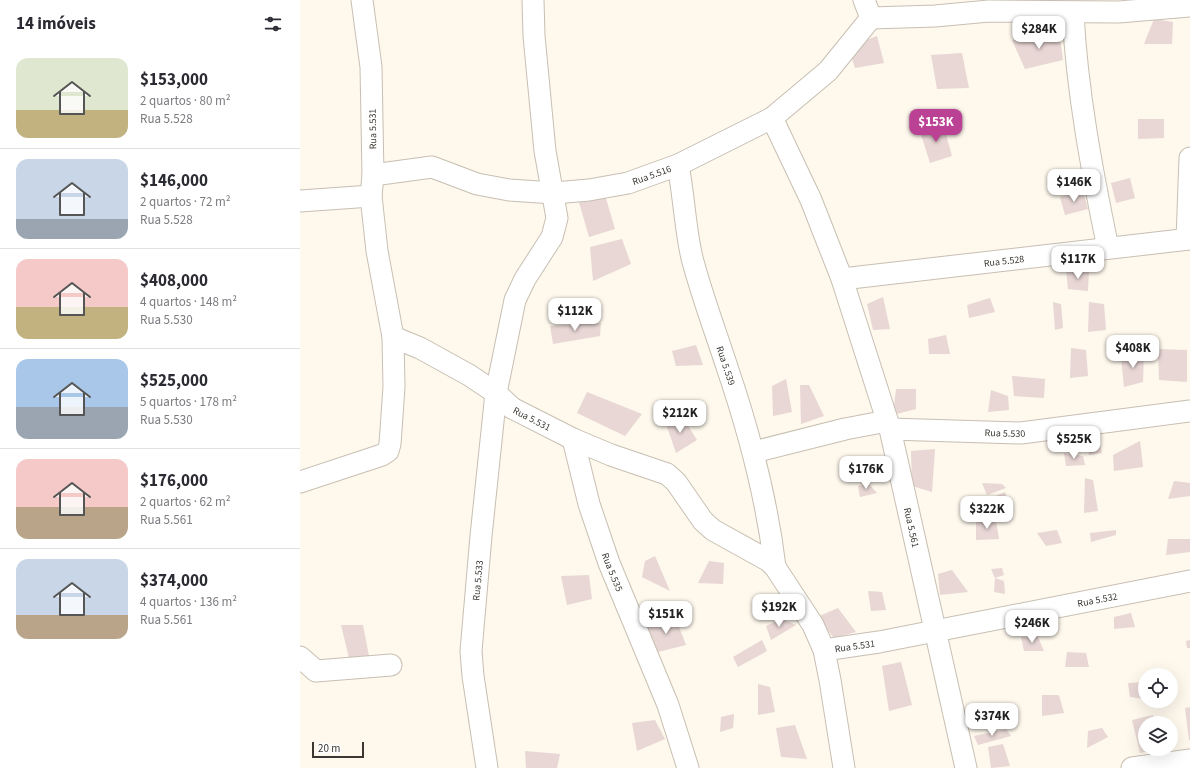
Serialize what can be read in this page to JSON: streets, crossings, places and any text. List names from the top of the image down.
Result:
{
  "streets": {
    "street": [
      "Rua 5.531",
      "Rua 5.516",
      "Rua 5.528",
      "Rua 5.539",
      "Rua 5.530",
      "Rua 5.561",
      "Rua 5.535",
      "Rua 5.533",
      "Rua 5.532"
    ]
  },
  "crossings": [
    ["Rua 5.531", "Rua 5.516"],
    ["Rua 5.531", "Rua 5.539"],
    ["Rua 5.531", "Rua 5.561"],
    ["Rua 5.531", "Rua 5.535"],
    ["Rua 5.531", "Rua 5.533"],
    ["Rua 5.531", "Rua 5.532"],
    ["Rua 5.516", "Rua 5.539"],
    ["Rua 5.516", "Rua 5.561"],
    ["Rua 5.516", "Rua 5.533"],
    ["Rua 5.528", "Rua 5.561"],
    ["Rua 5.539", "Rua 5.530"],
    ["Rua 5.530", "Rua 5.561"],
    ["Rua 5.561", "Rua 5.532"]
  ],
  "scale_bar": "20 m",
  "page": {
    "heading": "14 imóveis",
    "price": [
      "$284K",
      "$153K",
      "$146K",
      "$117K",
      "$112K",
      "$408K",
      "$212K",
      "$525K",
      "$176K",
      "$322K",
      "$192K",
      "$151K",
      "$246K",
      "$374K"
    ],
    "list": [
      {
        "name": "$153,000",
        "note": "2 quartos · 80 m² · Rua 5.528"
      },
      {
        "name": "$146,000",
        "note": "2 quartos · 72 m² · Rua 5.528"
      },
      {
        "name": "$408,000",
        "note": "4 quartos · 148 m² · Rua 5.530"
      },
      {
        "name": "$525,000",
        "note": "5 quartos · 178 m² · Rua 5.530"
      },
      {
        "name": "$176,000",
        "note": "2 quartos · 62 m² · Rua 5.561"
      },
      {
        "name": "$374,000",
        "note": "4 quartos · 136 m² · Rua 5.561"
      }
    ],
    "scale": "20 m"
  }
}
